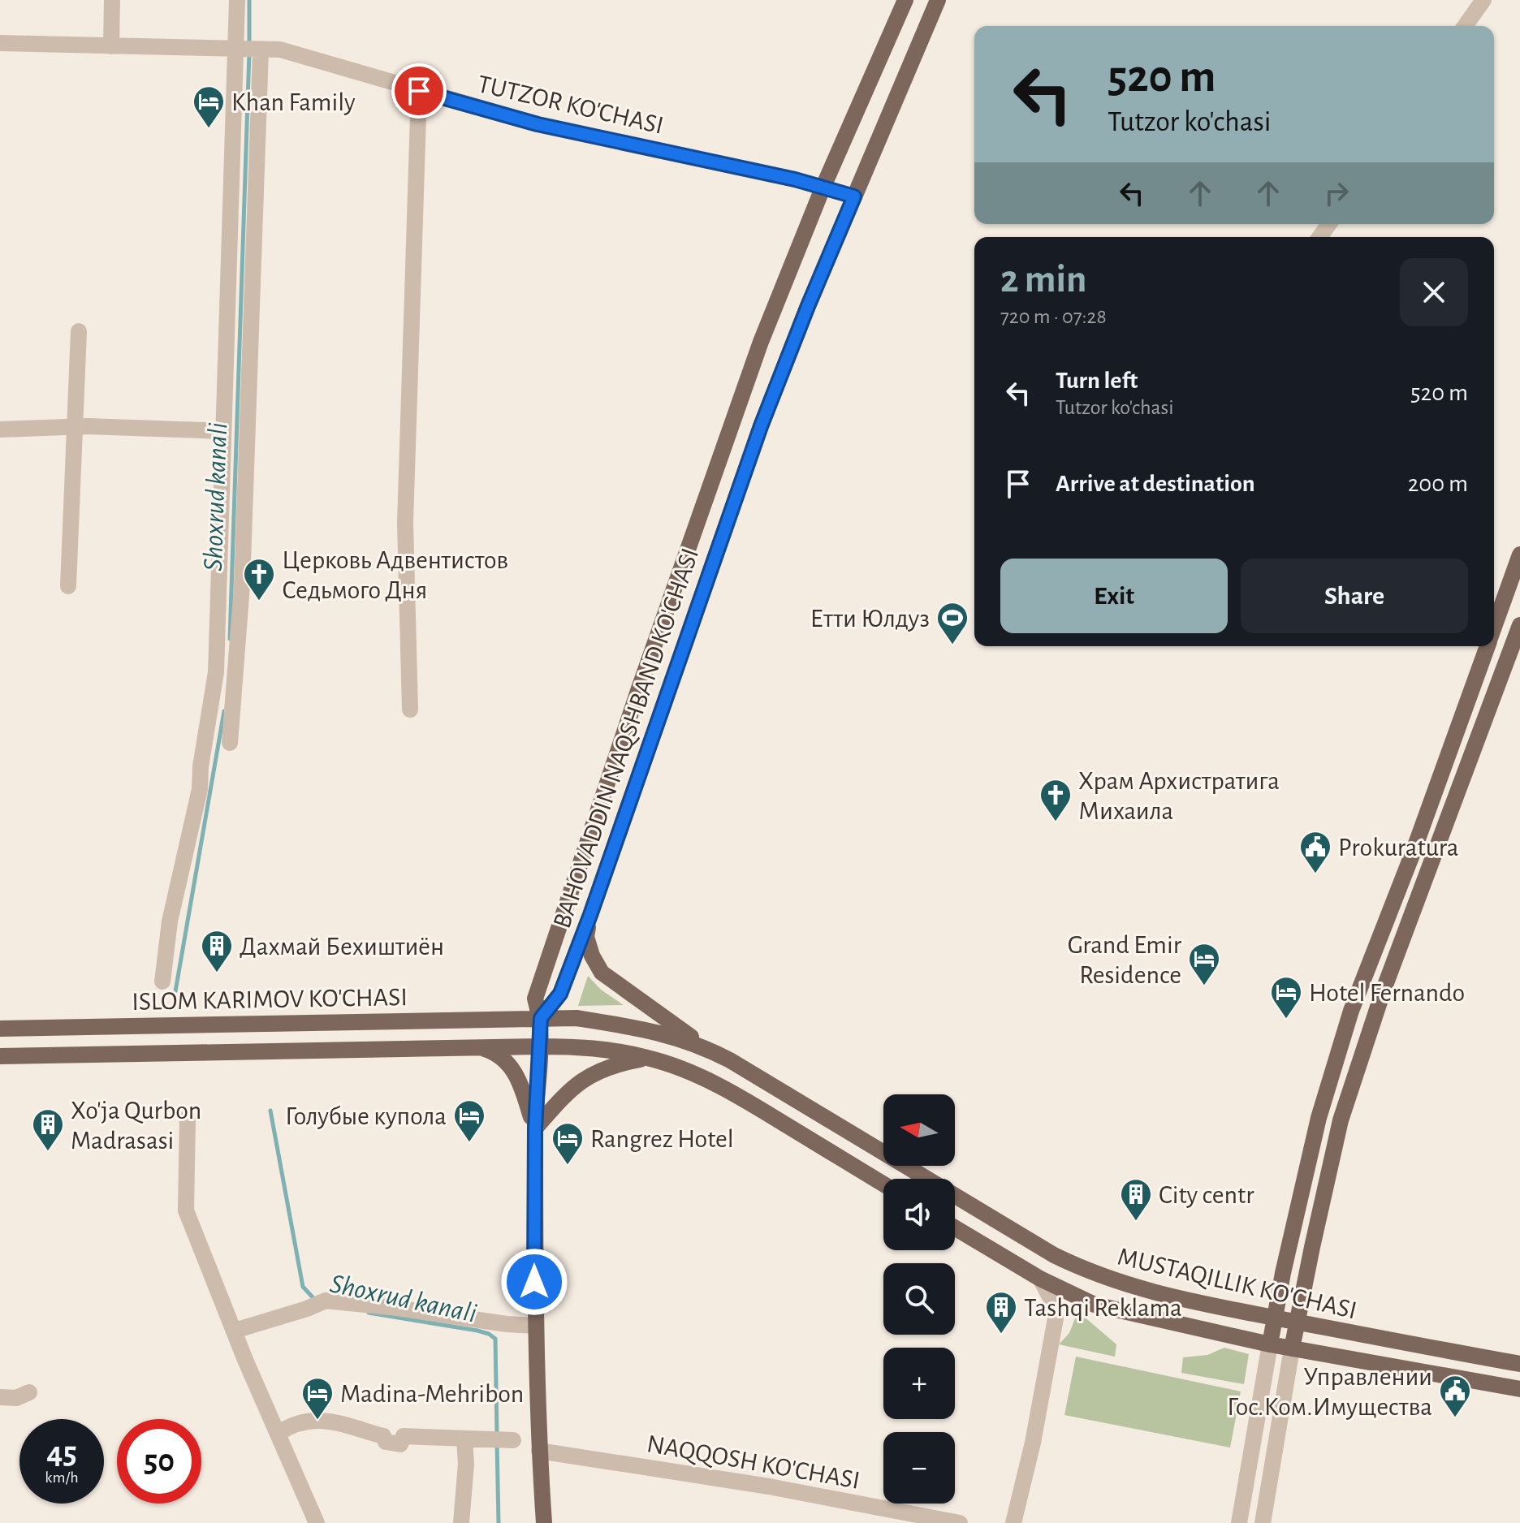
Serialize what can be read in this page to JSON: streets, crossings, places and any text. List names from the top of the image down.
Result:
{
  "streets": {
    "main road": ["BAHOVADDIN NAQSHBAND KO'CHASI", "ISLOM KARIMOV KO'CHASI", "MUSTAQILLIK KO'CHASI"],
    "street": ["TUTZOR KO'CHASI", "NAQQOSH KO'CHASI"]
  },
  "crossings": [
    ["TUTZOR KO'CHASI", "BAHOVADDIN NAQSHBAND KO'CHASI"],
    ["BAHOVADDIN NAQSHBAND KO'CHASI", "ISLOM KARIMOV KO'CHASI"],
    ["BAHOVADDIN NAQSHBAND KO'CHASI", "MUSTAQILLIK KO'CHASI"],
    ["BAHOVADDIN NAQSHBAND KO'CHASI", "NAQQOSH KO'CHASI"],
    ["ISLOM KARIMOV KO'CHASI", "MUSTAQILLIK KO'CHASI"]
  ],
  "water": ["Shoxrud kanali"],
  "places": {
    "hotel": [
      "Khan Family",
      "Grand Emir Residence",
      "Hotel Fernando",
      "Голубые купола",
      "Rangrez Hotel",
      "Madina-Mehribon"
    ],
    "church": ["Церковь Адвентистов Седьмого Дня", "Храм Архистратига Михаила"],
    "sports": ["Етти Юлдуз"],
    "public building": ["Prokuratura", "Управлении Гос.Ком.Имущества"],
    "building": [
      "Дахмай Бехиштиён",
      "Xo'ja Qurbon Madrasasi",
      "City centr",
      "Tashqi Reklama"
    ]
  },
  "north": "left",
  "page": {
    "turn": ["520 m", "Tutzor ko'chasi"],
    "heading": ["2 min", "720 m · 07:28"],
    "list": [
      {
        "name": "Turn left",
        "note": "Tutzor ko'chasi",
        "value": "520 m"
      },
      {
        "name": "Arrive at destination",
        "value": "200 m"
      }
    ],
    "buttons": ["Exit", "Share"],
    "map_buttons": ["+", "−"],
    "speed": "45 km/h",
    "limit": "50"
  }
}
